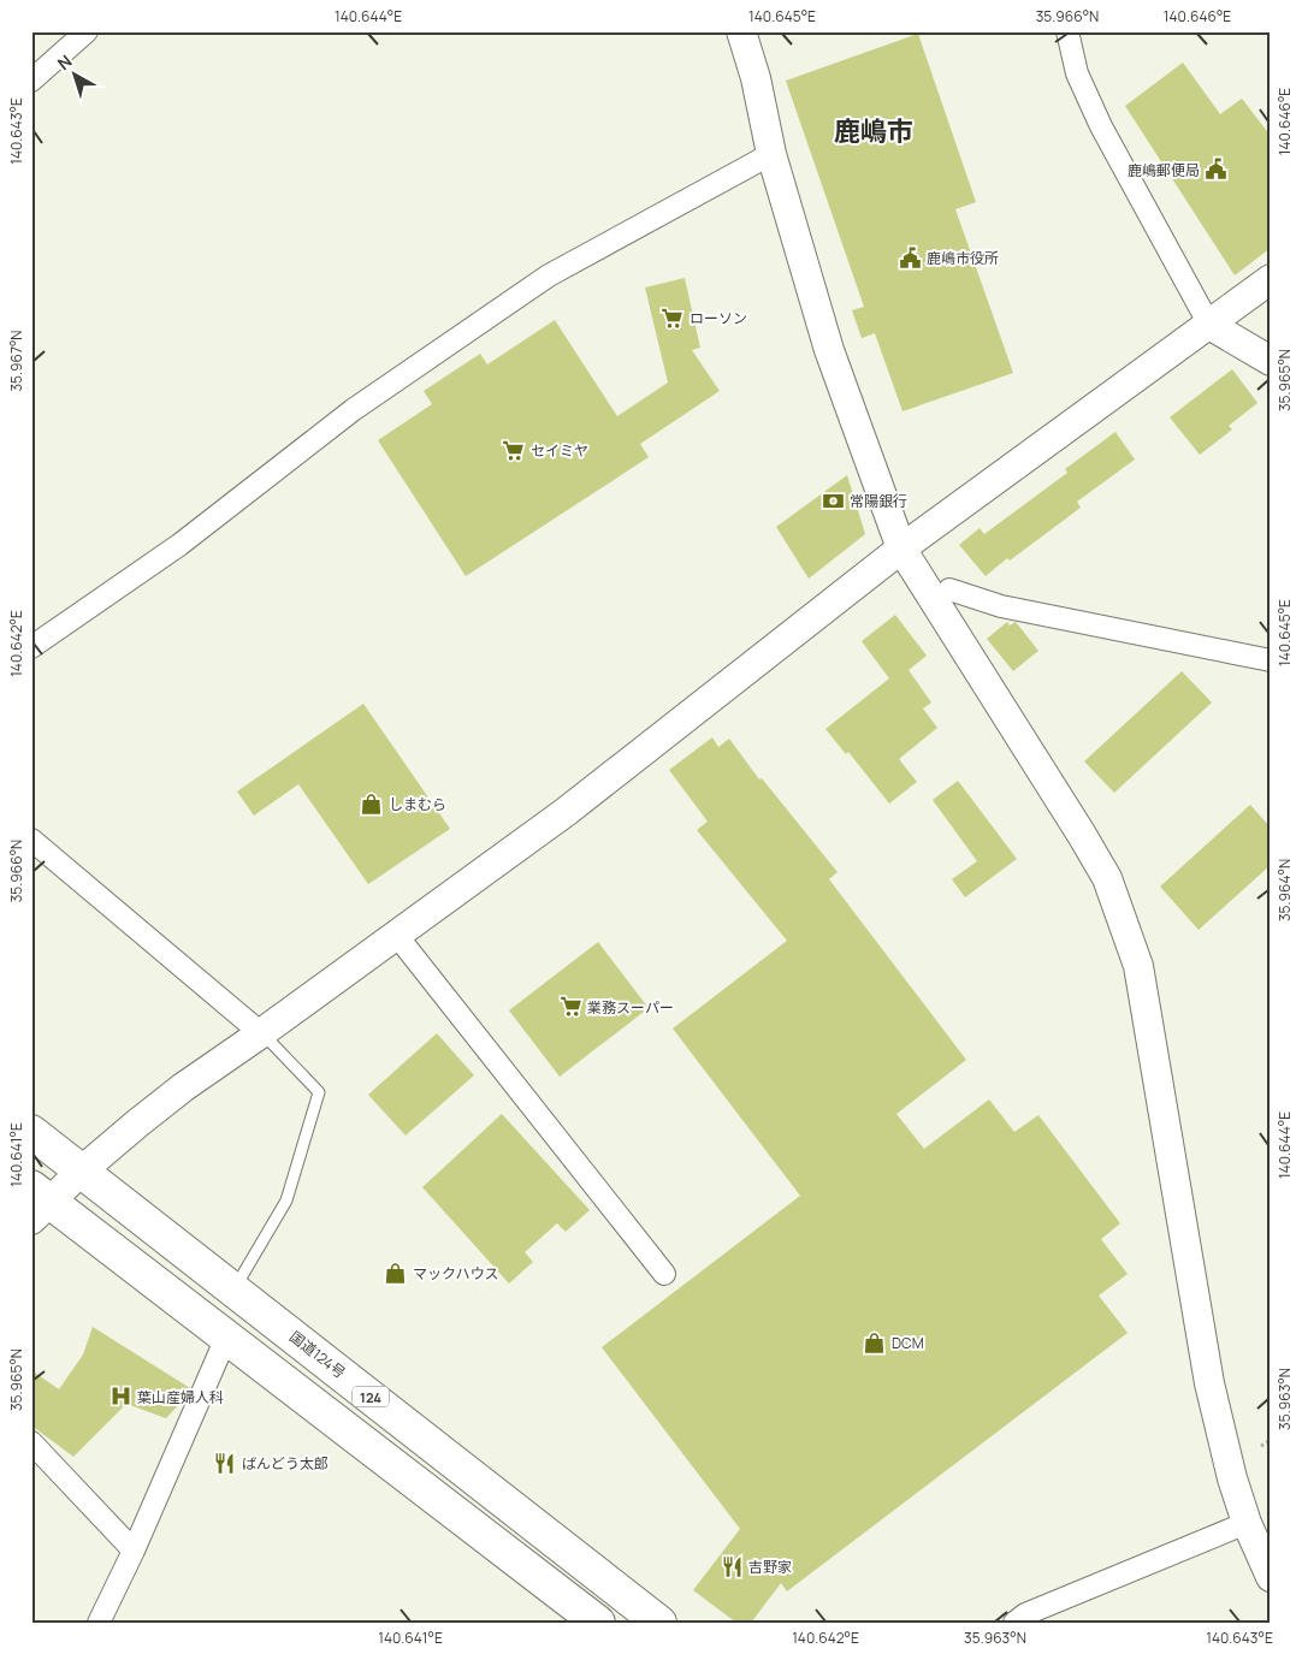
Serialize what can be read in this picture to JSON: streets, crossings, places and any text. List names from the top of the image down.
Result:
{
  "streets": {
    "highway": ["国道124号", "124"]
  },
  "districts": ["鹿嶋市"],
  "places": {
    "public building": ["鹿嶋郵便局", "鹿嶋市役所"],
    "supermarket": ["ローソン", "セイミヤ", "業務スーパー"],
    "bank": ["常陽銀行"],
    "shop": ["しまむら", "マックハウス", "DCM"],
    "hospital": ["葉山産婦人科"],
    "restaurant": ["ばんどう太郎", "吉野家"]
  },
  "north": "top left",
  "coordinates": [
    "140.644°E",
    "140.645°E",
    "35.966°N",
    "140.646°E",
    "140.643°E",
    "35.967°N",
    "35.965°N",
    "140.642°E",
    "35.964°N",
    "140.641°E",
    "35.963°N"
  ]
}
